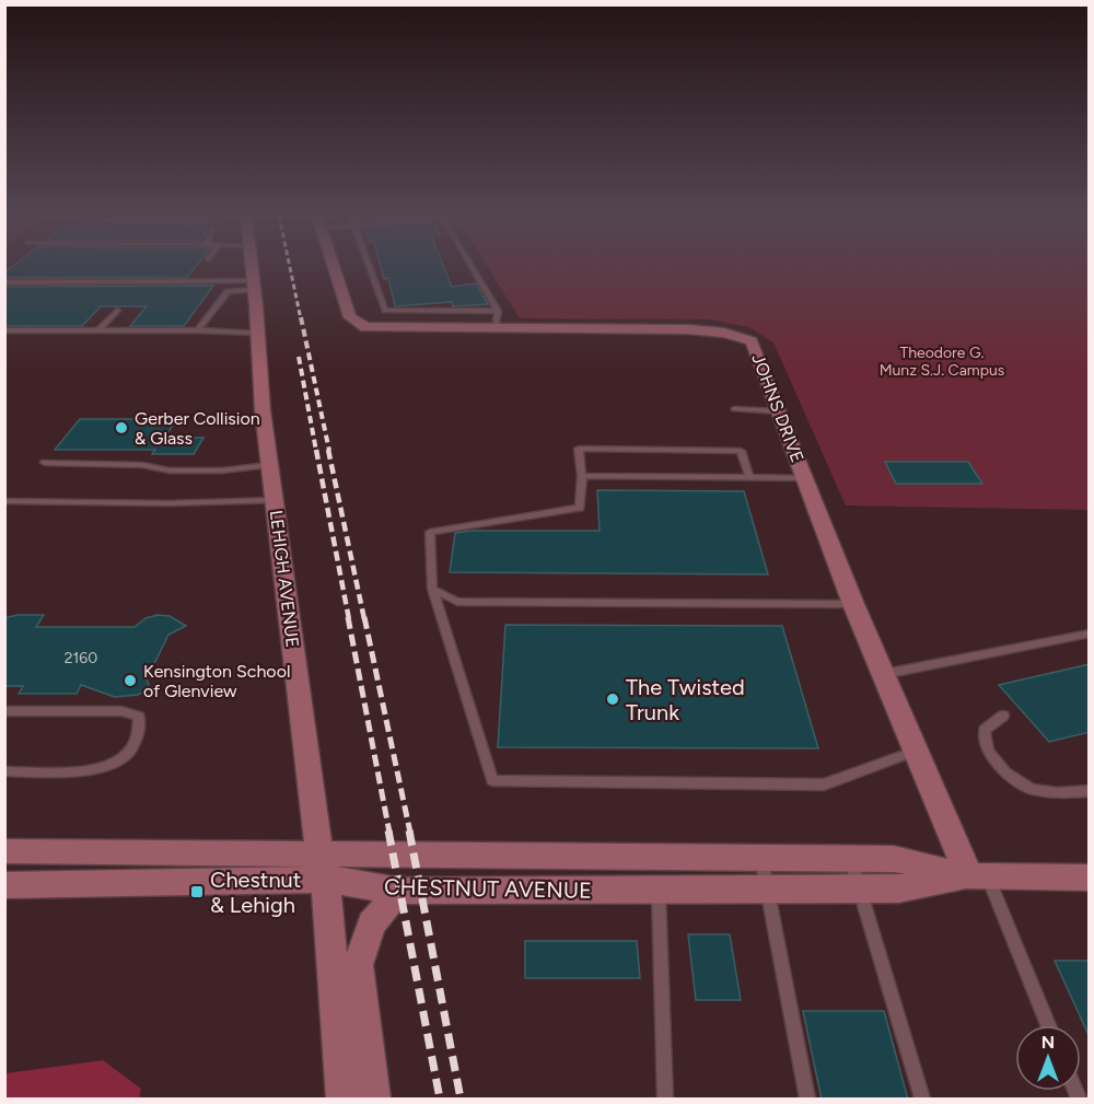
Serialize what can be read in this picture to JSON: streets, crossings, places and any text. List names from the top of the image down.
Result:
{
  "streets": {
    "street": ["JOHNS DRIVE", "LEHIGH AVENUE", "CHESTNUT AVENUE"]
  },
  "crossings": [
    ["JOHNS DRIVE", "CHESTNUT AVENUE"],
    ["LEHIGH AVENUE", "CHESTNUT AVENUE"]
  ],
  "parks": ["Theodore G. Munz S.J. Campus"],
  "places": {
    "other": ["Gerber Collision & Glass", "Kensington School of Glenview", "The Twisted Trunk"],
    "transit": ["Chestnut & Lehigh"]
  },
  "house_numbers": ["2160"],
  "north": "top"
}
